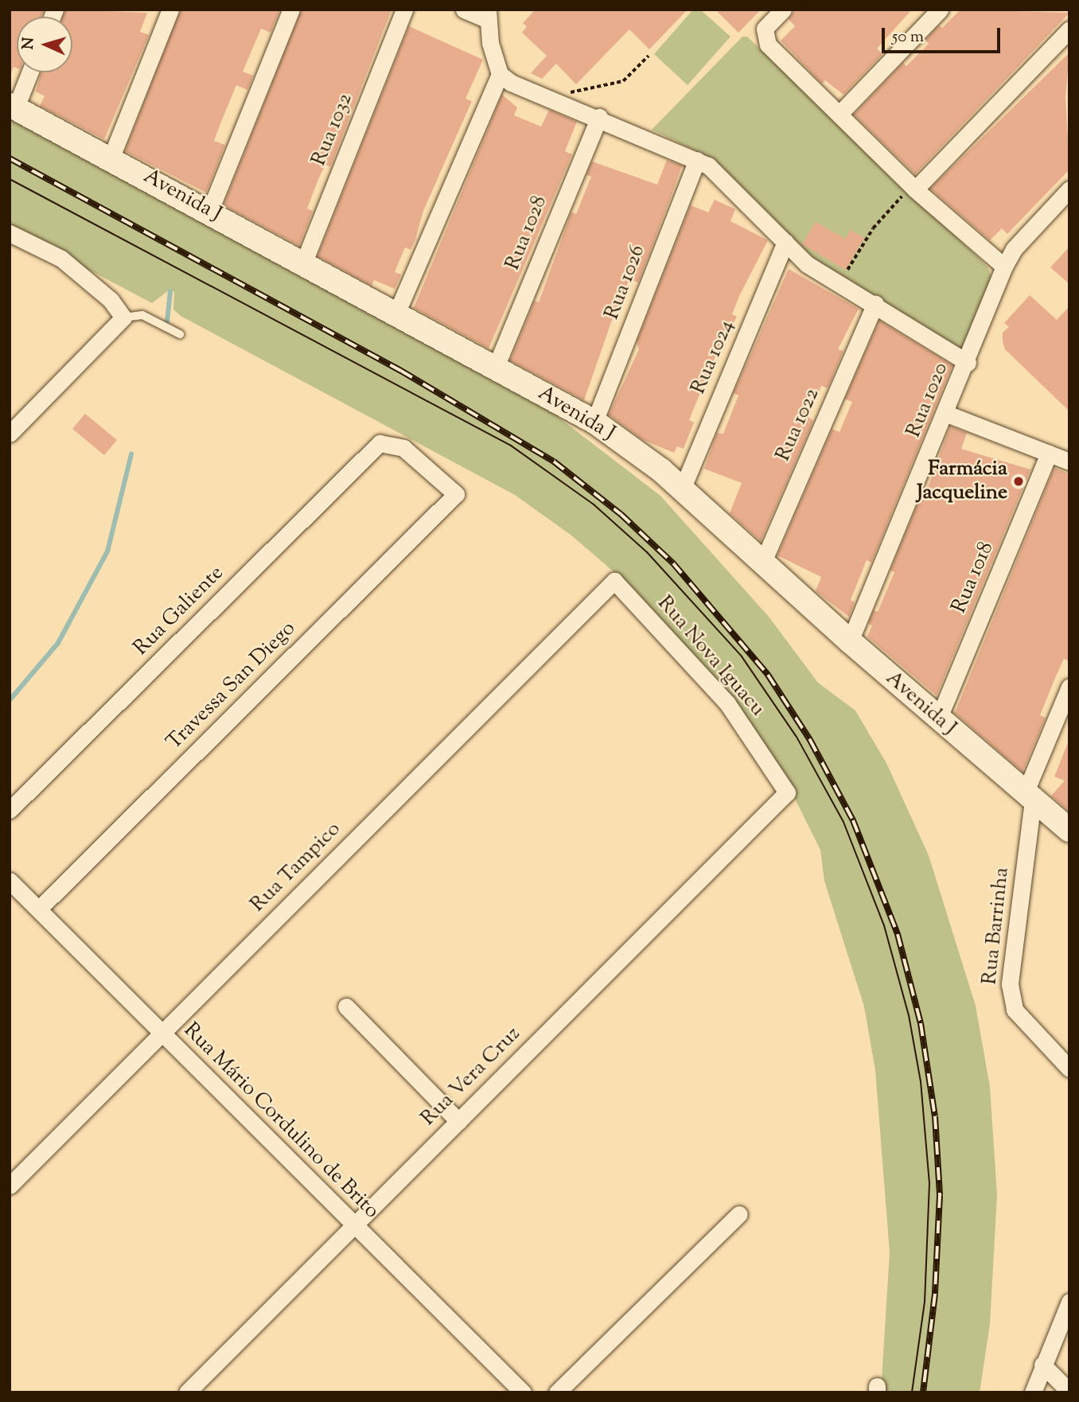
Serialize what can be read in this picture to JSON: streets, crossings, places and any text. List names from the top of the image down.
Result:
{
  "streets": {
    "street": [
      "Rua 1032",
      "Avenida J",
      "Rua 1028",
      "Rua 1026",
      "Rua 1024",
      "Rua 1020",
      "Rua 1022",
      "Rua 1018",
      "Rua Galiente",
      "Rua Nova Iguacu",
      "Travessa San Diego",
      "Rua Tampico",
      "Rua Barrinha",
      "Rua Vera Cruz",
      "Rua Mário Cordulino de Brito"
    ]
  },
  "crossings": [
    ["Rua 1032", "Avenida J"],
    ["Avenida J", "Rua 1028"],
    ["Avenida J", "Rua 1026"],
    ["Avenida J", "Rua 1024"],
    ["Avenida J", "Rua 1020"],
    ["Avenida J", "Rua 1022"],
    ["Avenida J", "Rua 1018"],
    ["Avenida J", "Rua Barrinha"],
    ["Rua Galiente", "Travessa San Diego"],
    ["Rua Nova Iguacu", "Rua Tampico"],
    ["Rua Nova Iguacu", "Rua Vera Cruz"],
    ["Travessa San Diego", "Rua Mário Cordulino de Brito"],
    ["Rua Tampico", "Rua Mário Cordulino de Brito"],
    ["Rua Vera Cruz", "Rua Mário Cordulino de Brito"]
  ],
  "places": ["Farmácia Jacqueline"],
  "scale_bar": "50 m",
  "north": "left"
}
